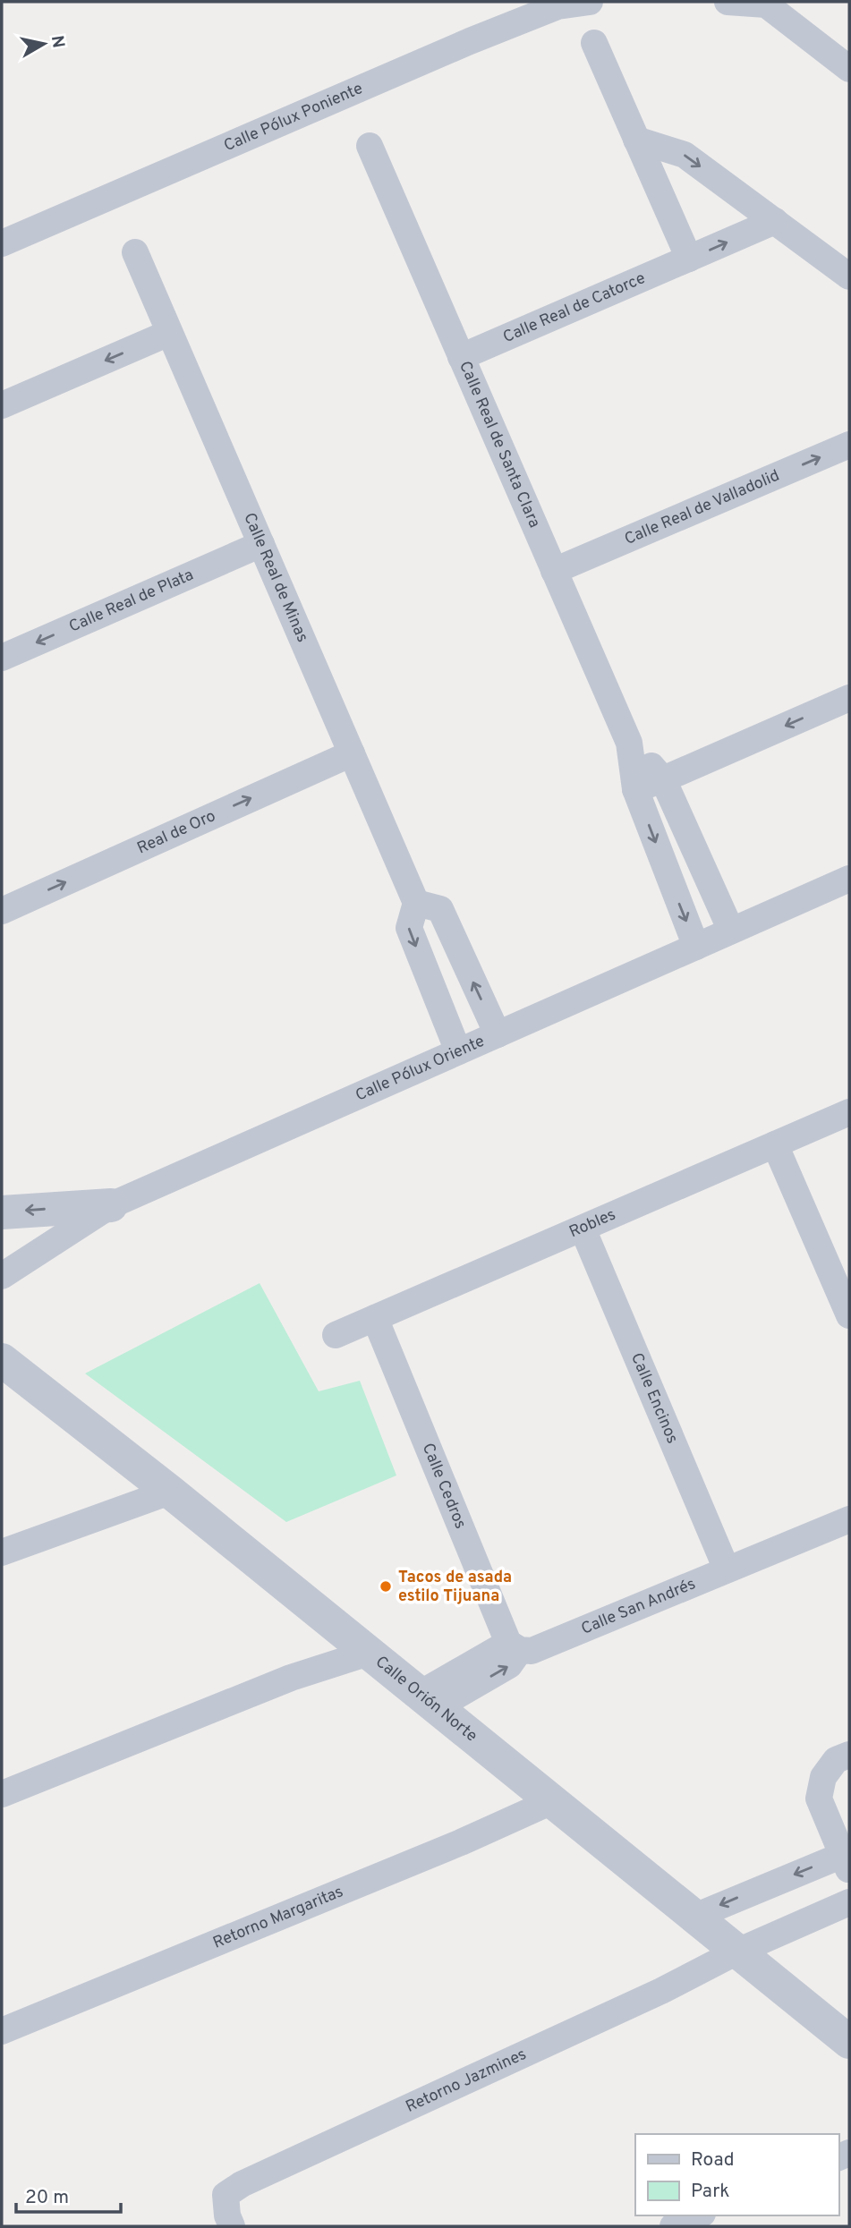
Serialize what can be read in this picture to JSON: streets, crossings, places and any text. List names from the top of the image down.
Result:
{
  "streets": {
    "street": [
      "Calle Pólux Poniente",
      "Calle Real de Catorce",
      "Calle Real de Santa Clara",
      "Calle Real de Valladolid",
      "Calle Real de Minas",
      "Calle Real de Plata",
      "Real de Oro",
      "Calle Pólux Oriente",
      "Robles",
      "Calle Encinos",
      "Calle Cedros",
      "Calle San Andrés",
      "Calle Orión Norte",
      "Retorno Margaritas",
      "Retorno Jazmines"
    ]
  },
  "crossings": [
    ["Calle Real de Catorce", "Calle Real de Santa Clara"],
    ["Calle Real de Santa Clara", "Calle Real de Valladolid"],
    ["Calle Real de Santa Clara", "Calle Pólux Oriente"],
    ["Calle Real de Minas", "Calle Real de Plata"],
    ["Calle Real de Minas", "Real de Oro"],
    ["Robles", "Calle Encinos"],
    ["Robles", "Calle Cedros"],
    ["Calle Encinos", "Calle San Andrés"],
    ["Calle Cedros", "Calle San Andrés"],
    ["Calle Orión Norte", "Retorno Margaritas"],
    ["Calle Orión Norte", "Retorno Jazmines"]
  ],
  "one_way": ["Real de Oro"],
  "places": ["Tacos de asada estilo Tijuana"],
  "legend": ["Road", "Park"],
  "scale_bar": "20 m",
  "north": "right"
}
